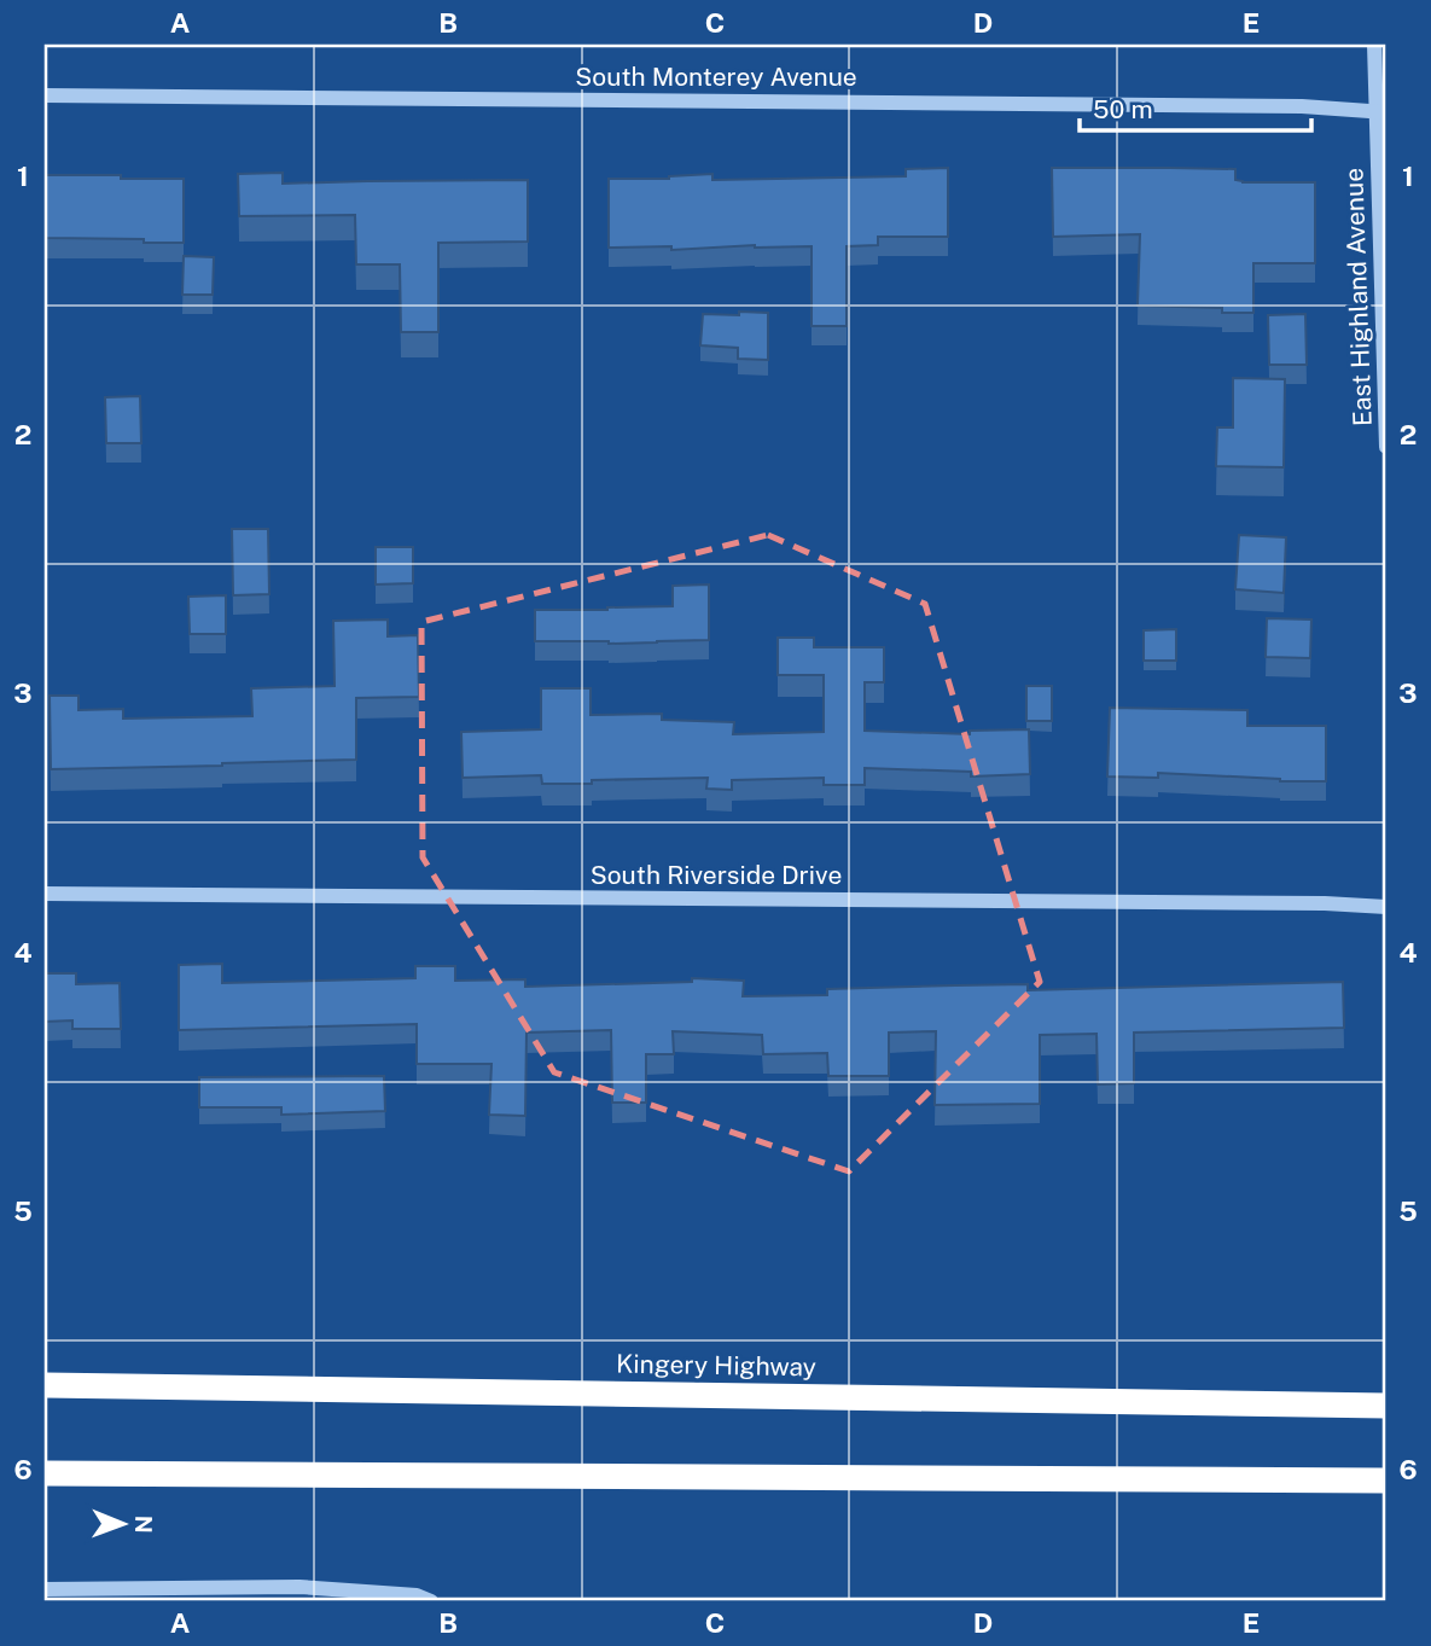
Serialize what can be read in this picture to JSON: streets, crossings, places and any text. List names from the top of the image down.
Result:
{
  "streets": {
    "highway": ["Kingery Highway"],
    "street": ["South Monterey Avenue", "East Highland Avenue", "South Riverside Drive"]
  },
  "crossings": [
    ["South Monterey Avenue", "East Highland Avenue"]
  ],
  "scale_bar": "50 m",
  "north": "right",
  "grid": {
    "columns": [
      "A",
      "B",
      "C",
      "D",
      "E"
    ],
    "rows": [
      "1",
      "2",
      "3",
      "4",
      "5",
      "6"
    ]
  }
}
